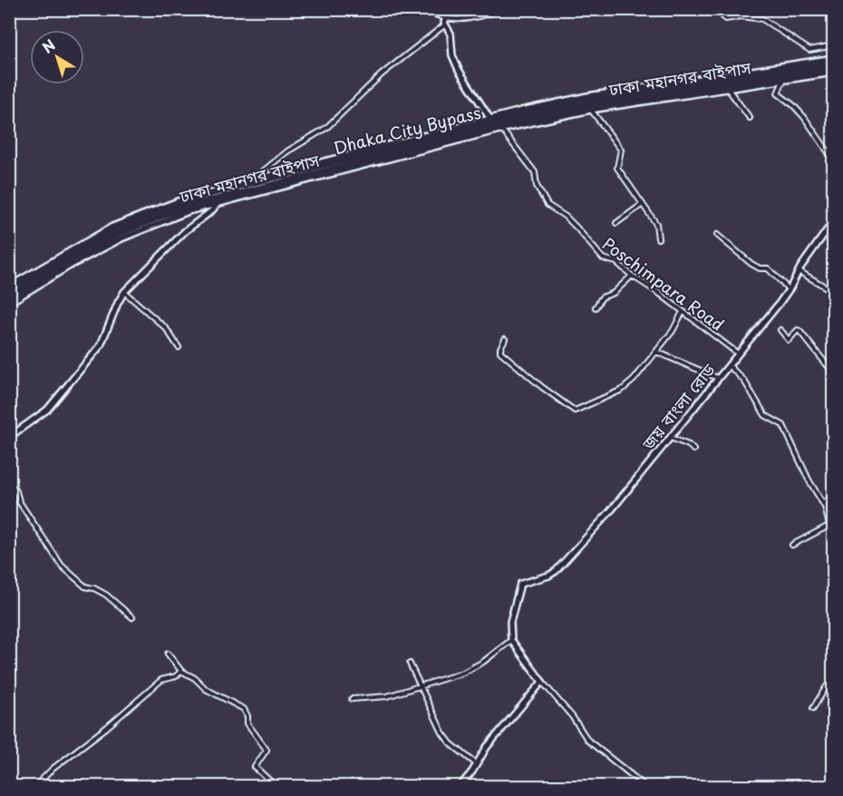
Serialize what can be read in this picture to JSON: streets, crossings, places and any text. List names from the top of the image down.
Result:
{
  "streets": {
    "highway": ["ঢাকা মহানগর বাইপাস", "Dhaka City Bypass"],
    "main road": ["জয় বাংলা রোড"],
    "street": ["Poschimpara Road"]
  },
  "crossings": [
    ["Poschimpara Road", "জয় বাংলা রোড"]
  ],
  "north": "top left"
}
